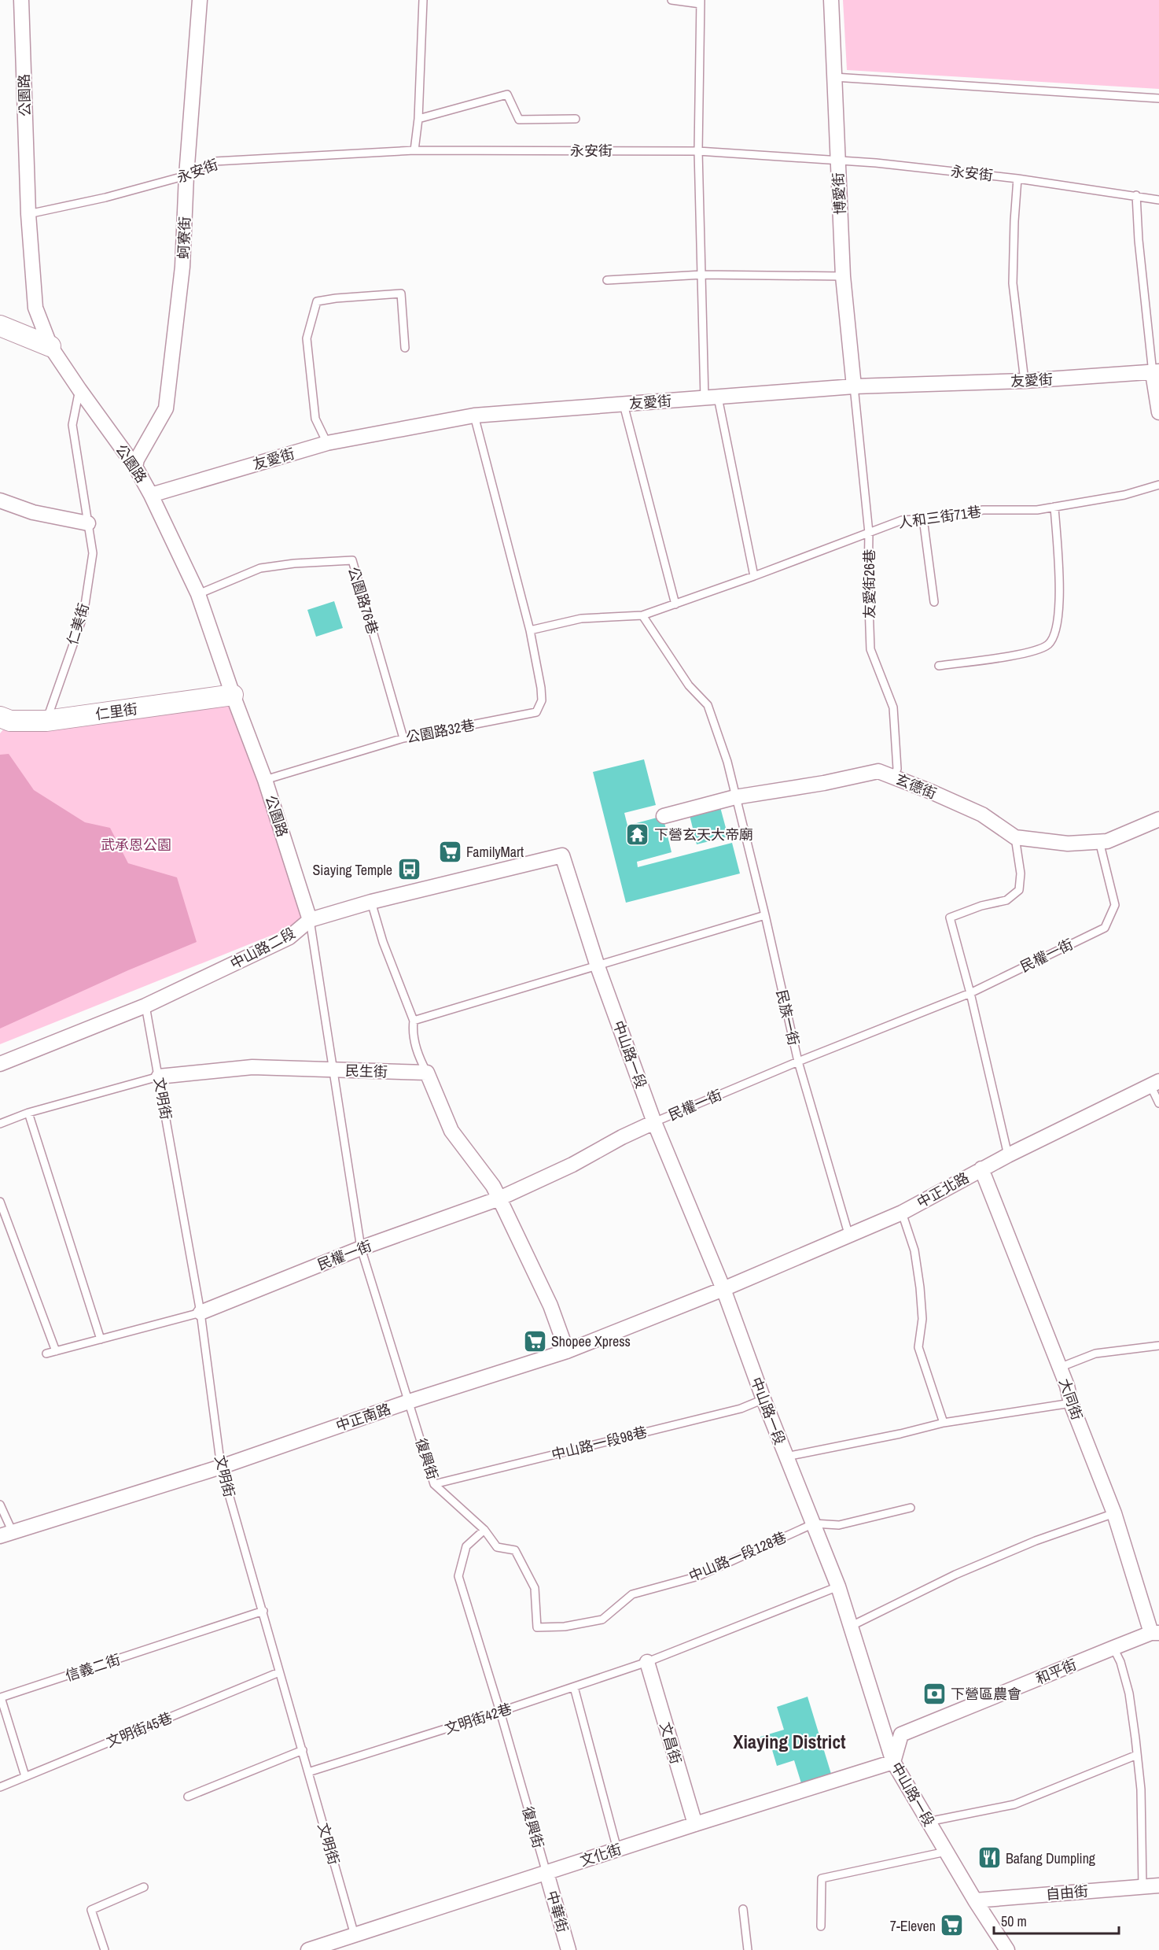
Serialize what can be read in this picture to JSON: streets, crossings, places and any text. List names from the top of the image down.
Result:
{
  "streets": {
    "street": [
      "公園路",
      "博愛街",
      "蚵寮街",
      "友愛街",
      "仁里街",
      "玄德街",
      "中山路二段",
      "民權一街",
      "中山路一段",
      "民生街",
      "中正北路",
      "大同街",
      "中正南路",
      "和平街",
      "文昌街",
      "文化街",
      "自由街",
      "中華街"
    ],
    "lane": [
      "永安街",
      "人和三街71巷",
      "友愛街26巷",
      "公園路76巷",
      "仁美街",
      "公園路32巷",
      "民族一街",
      "文明街",
      "中山路一段98巷",
      "復興街",
      "中山路一段128巷",
      "信義二街",
      "文明街42巷",
      "文明街45巷"
    ]
  },
  "crossings": [
    ["公園路", "永安街"],
    ["公園路", "蚵寮街"],
    ["公園路", "友愛街"],
    ["公園路", "公園路76巷"],
    ["公園路", "仁美街"],
    ["公園路", "仁里街"],
    ["公園路", "公園路32巷"],
    ["公園路", "中山路二段"],
    ["公園路", "復興街"],
    ["永安街", "博愛街"],
    ["永安街", "蚵寮街"],
    ["博愛街", "友愛街"],
    ["博愛街", "友愛街26巷"],
    ["友愛街", "友愛街26巷"],
    ["人和三街71巷", "友愛街26巷"],
    ["人和三街71巷", "公園路32巷"],
    ["人和三街71巷", "民族一街"],
    ["友愛街26巷", "玄德街"],
    ["公園路76巷", "公園路32巷"],
    ["仁美街", "仁里街"],
    ["玄德街", "民權一街"],
    ["玄德街", "民族一街"],
    ["中山路二段", "中山路一段"],
    ["中山路二段", "文明街"],
    ["中山路二段", "復興街"],
    ["民權一街", "民族一街"],
    ["民權一街", "中山路一段"],
    ["民權一街", "文明街"],
    ["民權一街", "復興街"],
    ["民族一街", "中正北路"],
    ["中山路一段", "中正北路"],
    ["中山路一段", "中正南路"],
    ["中山路一段", "中山路一段98巷"],
    ["中山路一段", "中山路一段128巷"],
    ["中山路一段", "和平街"],
    ["中山路一段", "文明街42巷"],
    ["中山路一段", "文化街"],
    ["中山路一段", "自由街"],
    ["民生街", "文明街"],
    ["民生街", "復興街"],
    ["文明街", "中正南路"],
    ["文明街", "信義二街"],
    ["文明街", "文明街42巷"],
    ["文明街", "文明街45巷"],
    ["文明街", "文化街"],
    ["中正北路", "大同街"],
    ["中正北路", "中正南路"],
    ["大同街", "和平街"],
    ["中正南路", "復興街"],
    ["中山路一段98巷", "復興街"],
    ["復興街", "中山路一段128巷"],
    ["復興街", "文明街42巷"],
    ["復興街", "文化街"],
    ["復興街", "中華街"],
    ["信義二街", "文明街45巷"],
    ["和平街", "文化街"],
    ["文明街42巷", "文昌街"],
    ["文昌街", "文化街"],
    ["文化街", "中華街"]
  ],
  "districts": ["Xiaying District"],
  "parks": ["武承恩公園"],
  "places": {
    "temple": ["下營玄天大帝廟"],
    "supermarket": ["FamilyMart", "Shopee Xpress", "7-Eleven"],
    "bus stop": ["Siaying Temple"],
    "bank": ["下營區農會"],
    "restaurant": ["Bafang Dumpling"]
  },
  "scale_bar": "50 m"
}
